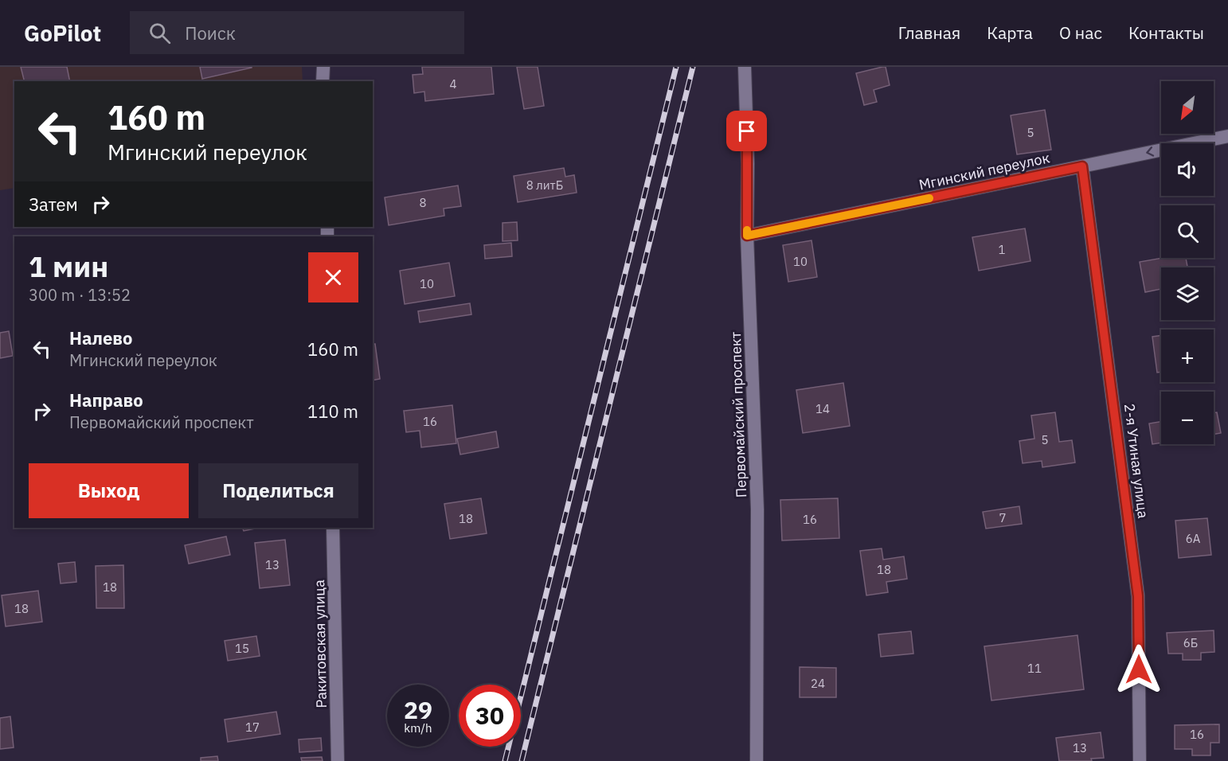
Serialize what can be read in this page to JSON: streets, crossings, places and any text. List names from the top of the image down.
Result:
{
  "streets": {
    "street": [
      "Мгинский переулок",
      "Первомайский проспект",
      "2-я Утиная улица",
      "Ракитовская улица"
    ]
  },
  "crossings": [
    ["Мгинский переулок", "Первомайский проспект"],
    ["Мгинский переулок", "2-я Утиная улица"]
  ],
  "house_numbers": [
    "4",
    "5",
    "8 литБ",
    "8",
    "1",
    "10",
    "10",
    "14",
    "16",
    "5",
    "7",
    "18",
    "16",
    "6А",
    "13",
    "18",
    "18",
    "18",
    "6Б",
    "15",
    "11",
    "24",
    "17",
    "16",
    "13"
  ],
  "north": "bottom left",
  "page": {
    "header": "GoPilot",
    "search": "Поиск",
    "nav": [
      "Главная",
      "Карта",
      "О нас",
      "Контакты"
    ],
    "map_buttons": ["+", "−"],
    "turn": ["160 m", "Мгинский переулок"],
    "then": "Затем",
    "heading": ["1 мин", "300 m · 13:52"],
    "list": [
      {
        "name": "Налево",
        "note": "Мгинский переулок",
        "value": "160 m"
      },
      {
        "name": "Направо",
        "note": "Первомайский проспект",
        "value": "110 m"
      }
    ],
    "buttons": ["Выход", "Поделиться"],
    "speed": "29 km/h",
    "limit": "30"
  }
}
